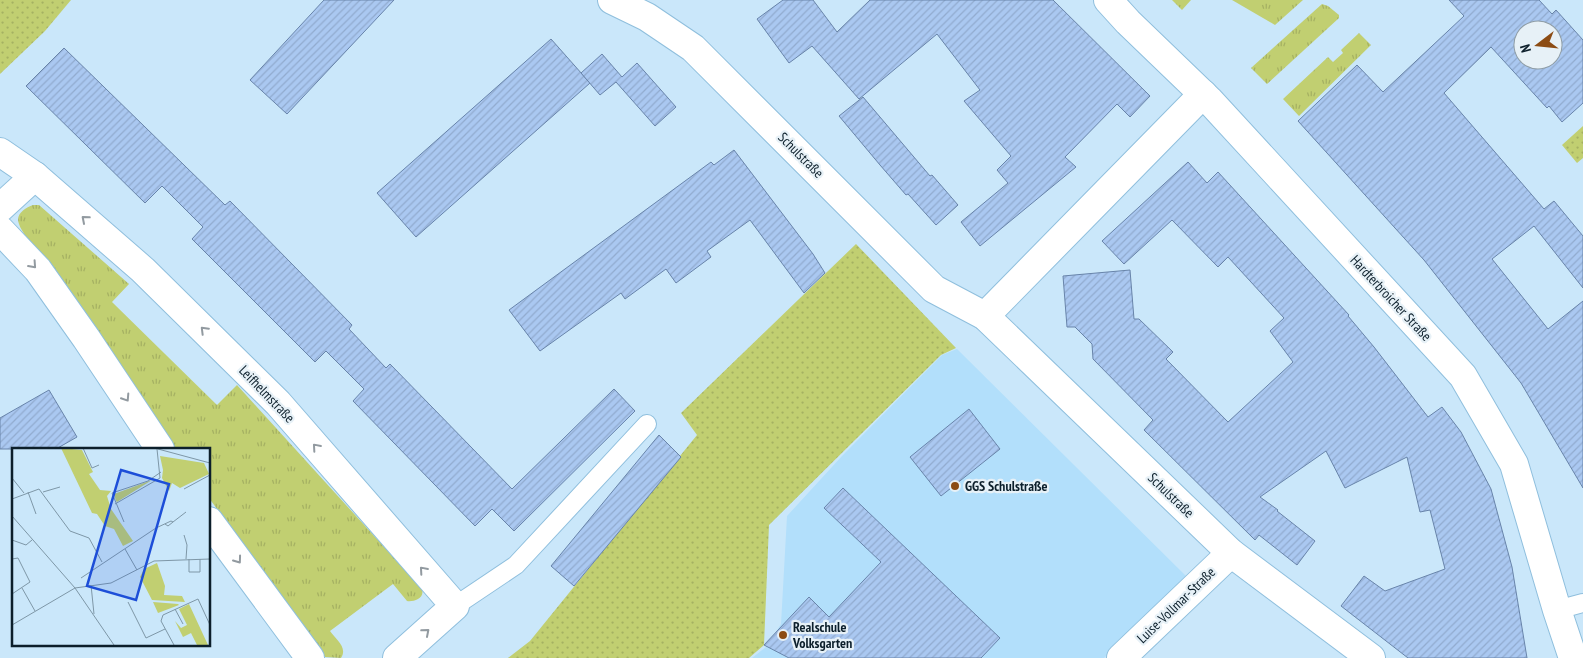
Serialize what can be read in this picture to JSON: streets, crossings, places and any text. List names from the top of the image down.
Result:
{
  "streets": {
    "street": [
      "Schulstraße",
      "Hardterbroicher Straße",
      "Leifhelmstraße",
      "Luise-Vollmar-Straße"
    ]
  },
  "crossings": [
    ["Schulstraße", "Luise-Vollmar-Straße"]
  ],
  "places": ["GGS Schulstraße", "Realschule Volksgarten"],
  "north": "left"
}
